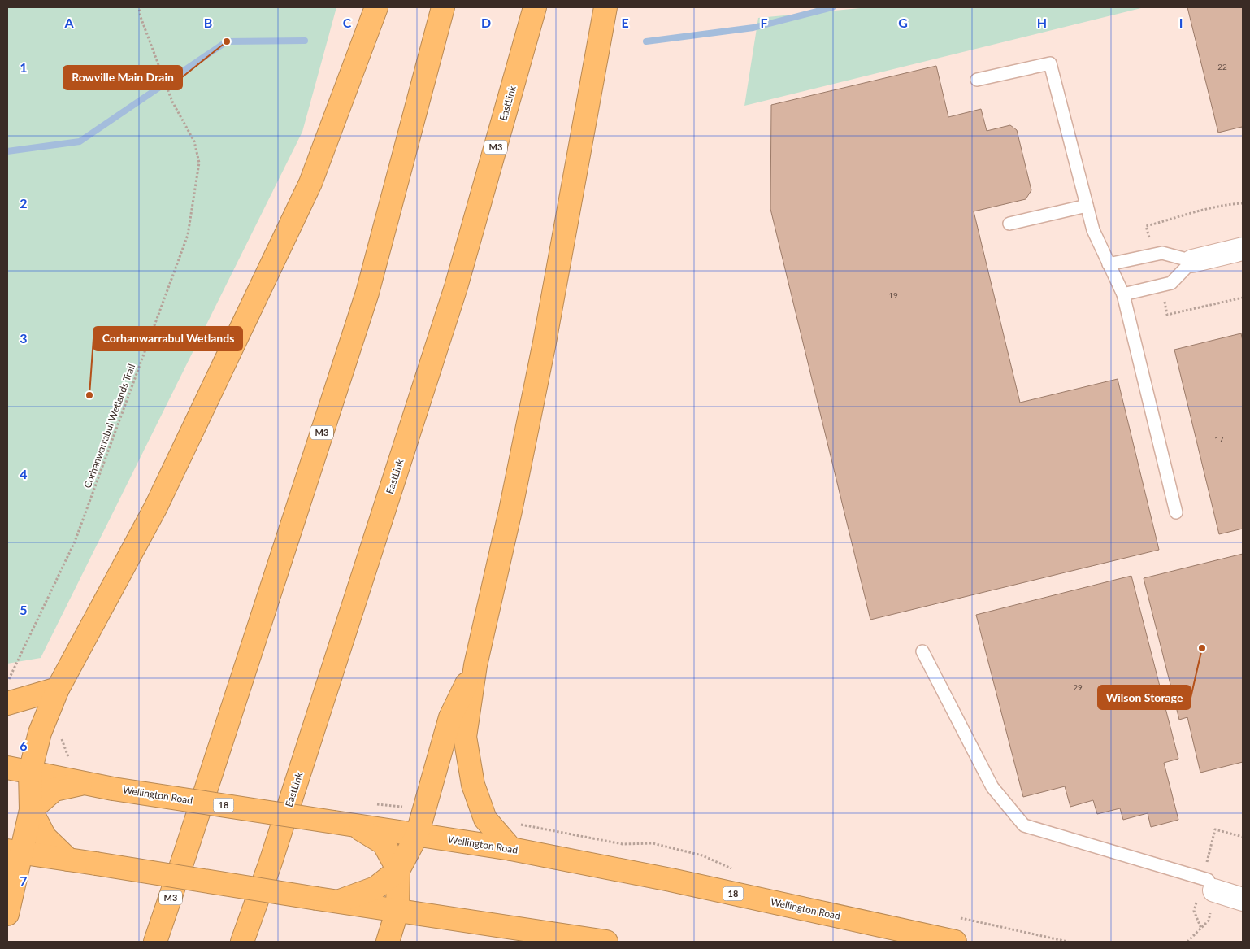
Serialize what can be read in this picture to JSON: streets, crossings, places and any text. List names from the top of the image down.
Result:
{
  "streets": {
    "highway": [
      "EastLink",
      "M3",
      "Wellington Road",
      "18"
    ],
    "path": ["Corhanwarrabul Wetlands Trail"]
  },
  "places": ["Rowville Main Drain", "Corhanwarrabul Wetlands", "Wilson Storage"],
  "house_numbers": [
    "22",
    "19",
    "17",
    "29"
  ],
  "grid": {
    "columns": [
      "A",
      "B",
      "C",
      "D",
      "E",
      "F",
      "G",
      "H",
      "I"
    ],
    "rows": [
      "1",
      "2",
      "3",
      "4",
      "5",
      "6",
      "7"
    ]
  }
}
